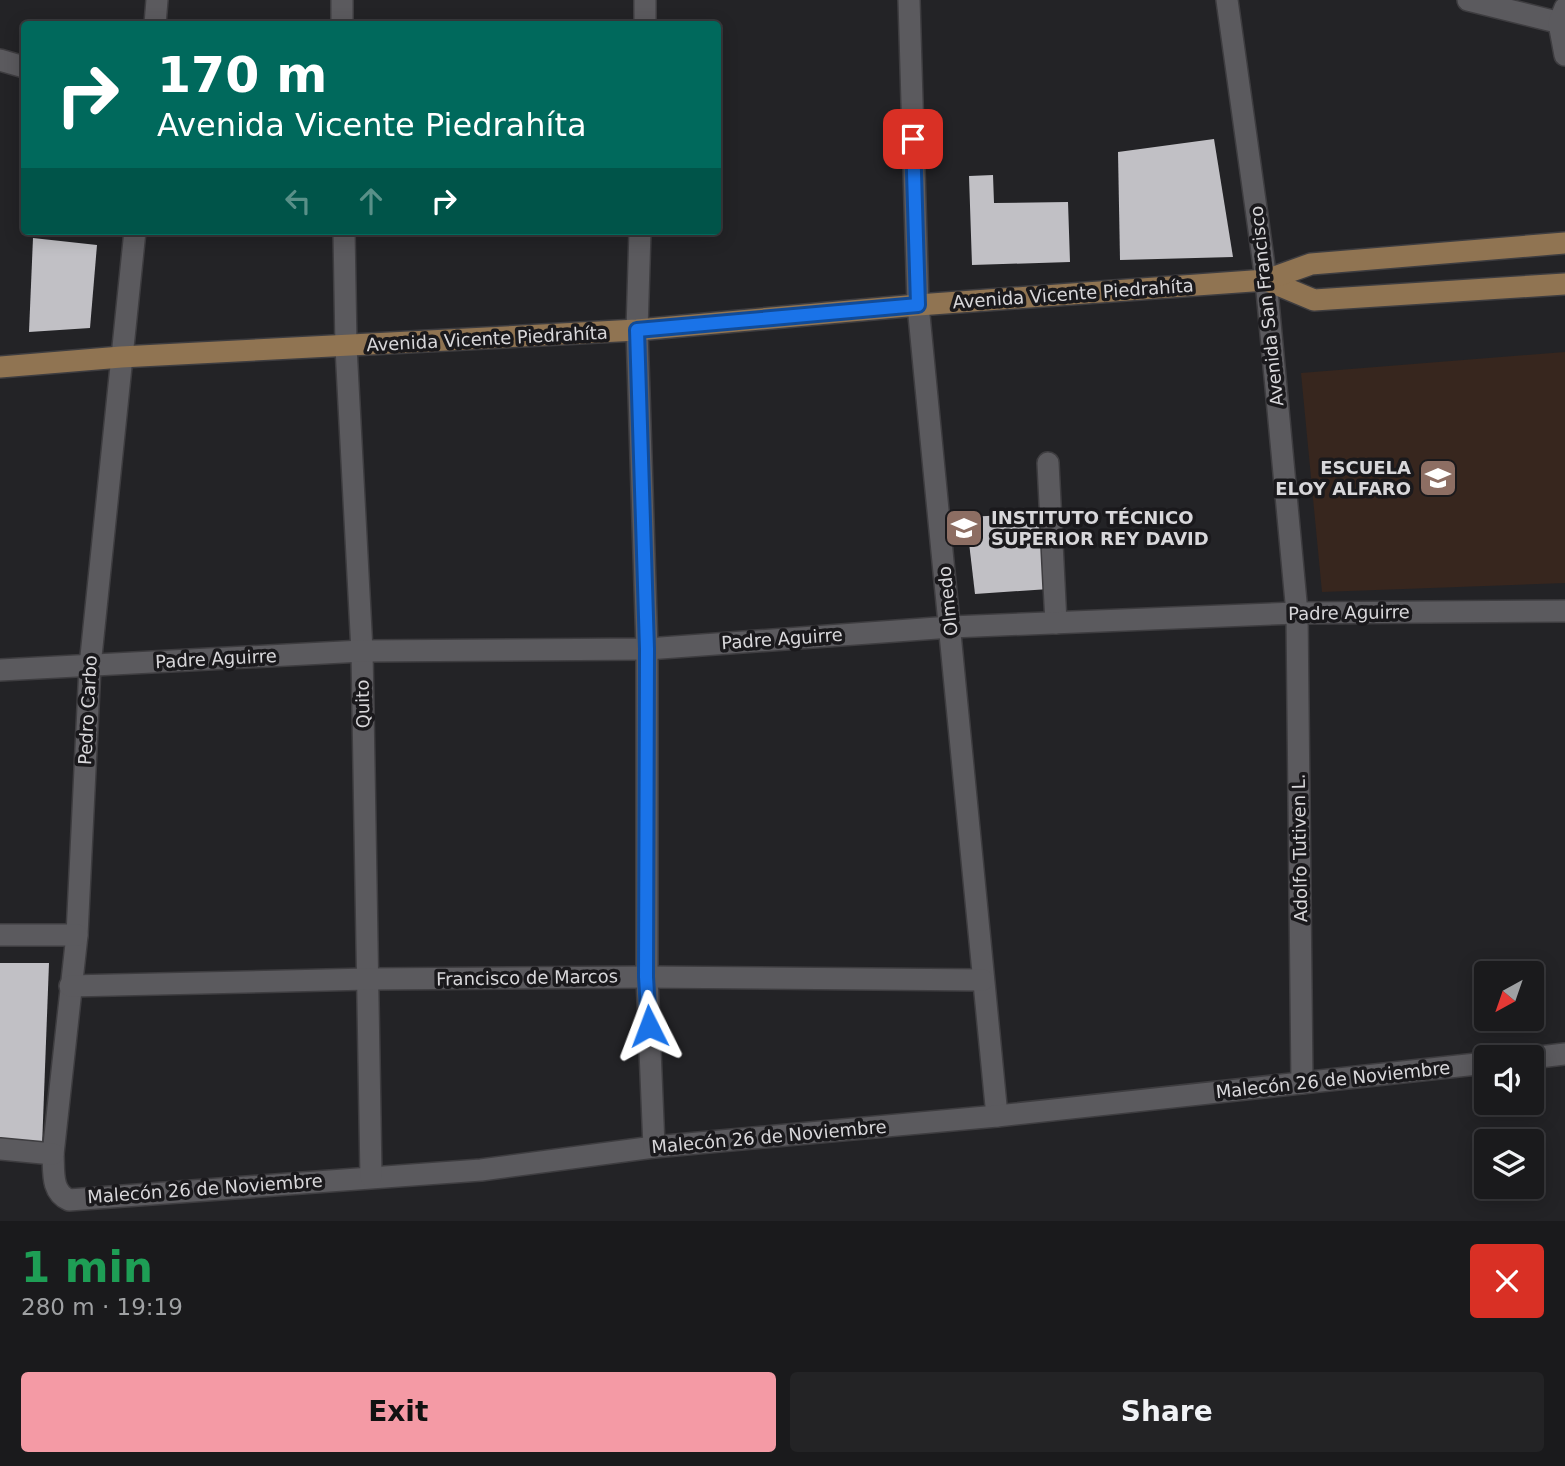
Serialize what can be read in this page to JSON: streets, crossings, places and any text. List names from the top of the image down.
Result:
{
  "streets": {
    "main road": ["Avenida Vicente Piedrahíta"],
    "street": [
      "Avenida San Francisco",
      "Olmedo",
      "Padre Aguirre",
      "Quito",
      "Pedro Carbo",
      "Adolfo Tutiven L.",
      "Francisco de Marcos",
      "Malecón 26 de Noviembre"
    ]
  },
  "crossings": [
    ["Avenida Vicente Piedrahíta", "Avenida San Francisco"],
    ["Avenida Vicente Piedrahíta", "Olmedo"],
    ["Avenida Vicente Piedrahíta", "Quito"],
    ["Avenida Vicente Piedrahíta", "Pedro Carbo"],
    ["Avenida San Francisco", "Padre Aguirre"],
    ["Avenida San Francisco", "Adolfo Tutiven L."],
    ["Olmedo", "Padre Aguirre"],
    ["Olmedo", "Francisco de Marcos"],
    ["Olmedo", "Malecón 26 de Noviembre"],
    ["Padre Aguirre", "Quito"],
    ["Padre Aguirre", "Pedro Carbo"],
    ["Padre Aguirre", "Adolfo Tutiven L."],
    ["Quito", "Francisco de Marcos"],
    ["Quito", "Malecón 26 de Noviembre"],
    ["Pedro Carbo", "Francisco de Marcos"],
    ["Pedro Carbo", "Malecón 26 de Noviembre"],
    ["Adolfo Tutiven L.", "Malecón 26 de Noviembre"]
  ],
  "places": {
    "school or university": ["ESCUELA ELOY ALFARO", "INSTITUTO TÉCNICO SUPERIOR REY DAVID"]
  },
  "north": "bottom left",
  "page": {
    "turn": ["170 m", "Avenida Vicente Piedrahíta"],
    "heading": ["1 min", "280 m · 19:19"],
    "buttons": ["Exit", "Share"]
  }
}
